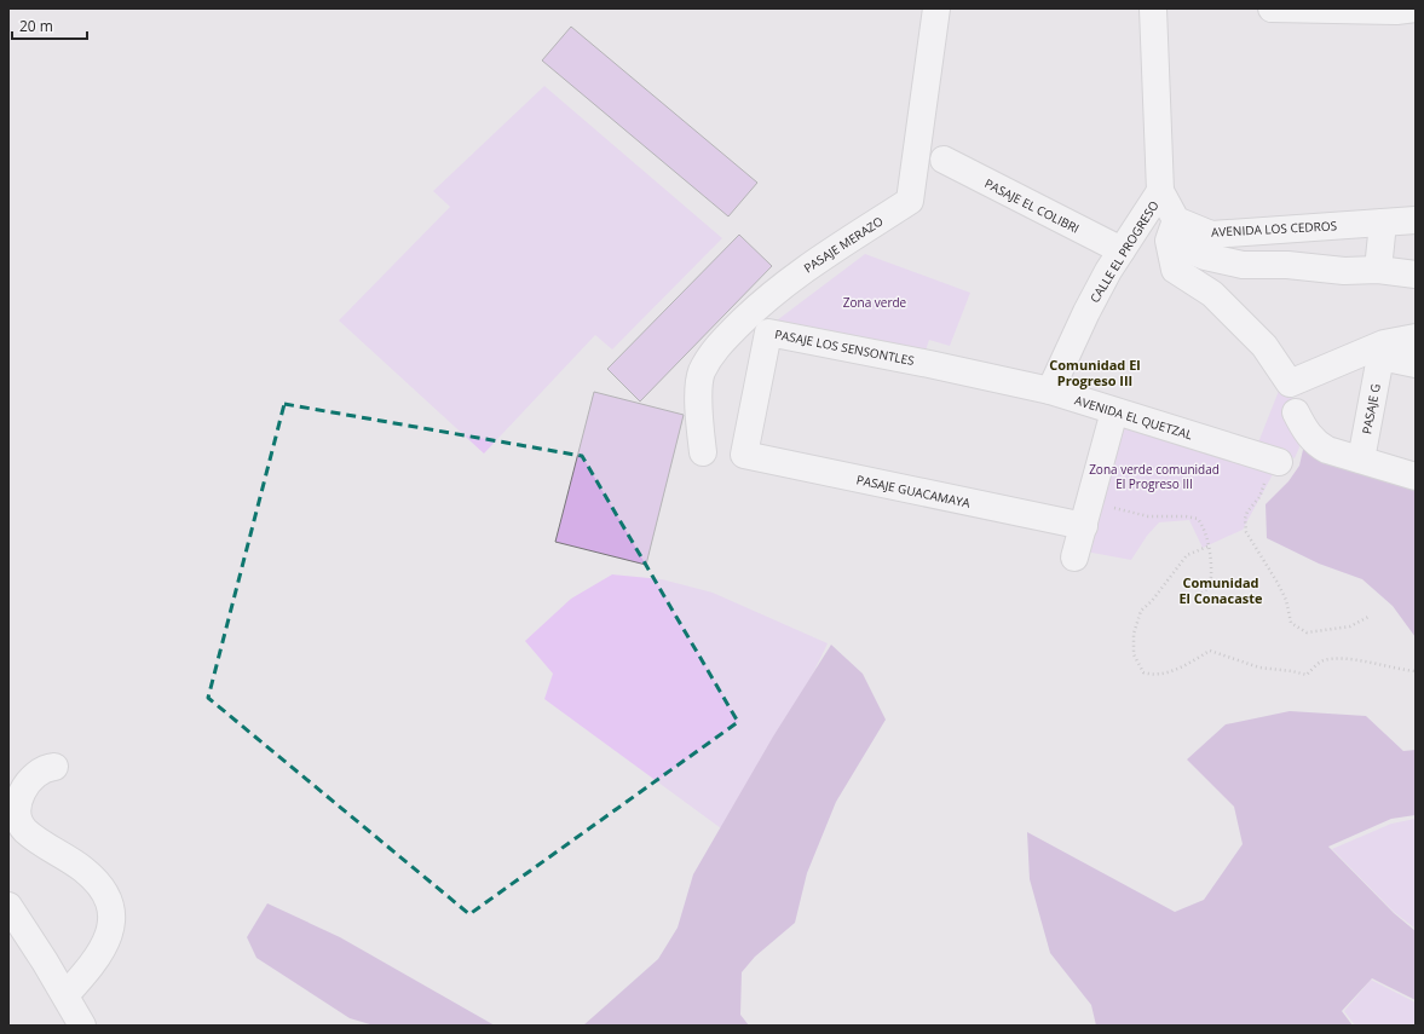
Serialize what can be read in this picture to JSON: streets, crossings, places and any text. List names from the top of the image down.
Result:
{
  "streets": {
    "street": [
      "PASAJE EL COLIBRI",
      "AVENIDA LOS CEDROS",
      "PASAJE MERAZO",
      "CALLE EL PROGRESO",
      "PASAJE LOS SENSONTLES",
      "PASAJE G",
      "AVENIDA EL QUETZAL",
      "PASAJE GUACAMAYA"
    ]
  },
  "crossings": [
    ["PASAJE EL COLIBRI", "CALLE EL PROGRESO"],
    ["CALLE EL PROGRESO", "AVENIDA EL QUETZAL"],
    ["PASAJE LOS SENSONTLES", "AVENIDA EL QUETZAL"],
    ["PASAJE LOS SENSONTLES", "PASAJE GUACAMAYA"]
  ],
  "districts": ["Comunidad El Progreso III", "Comunidad El Conacaste"],
  "parks": ["Zona verde", "Zona verde comunidad El Progreso III"],
  "scale_bar": "20 m"
}
